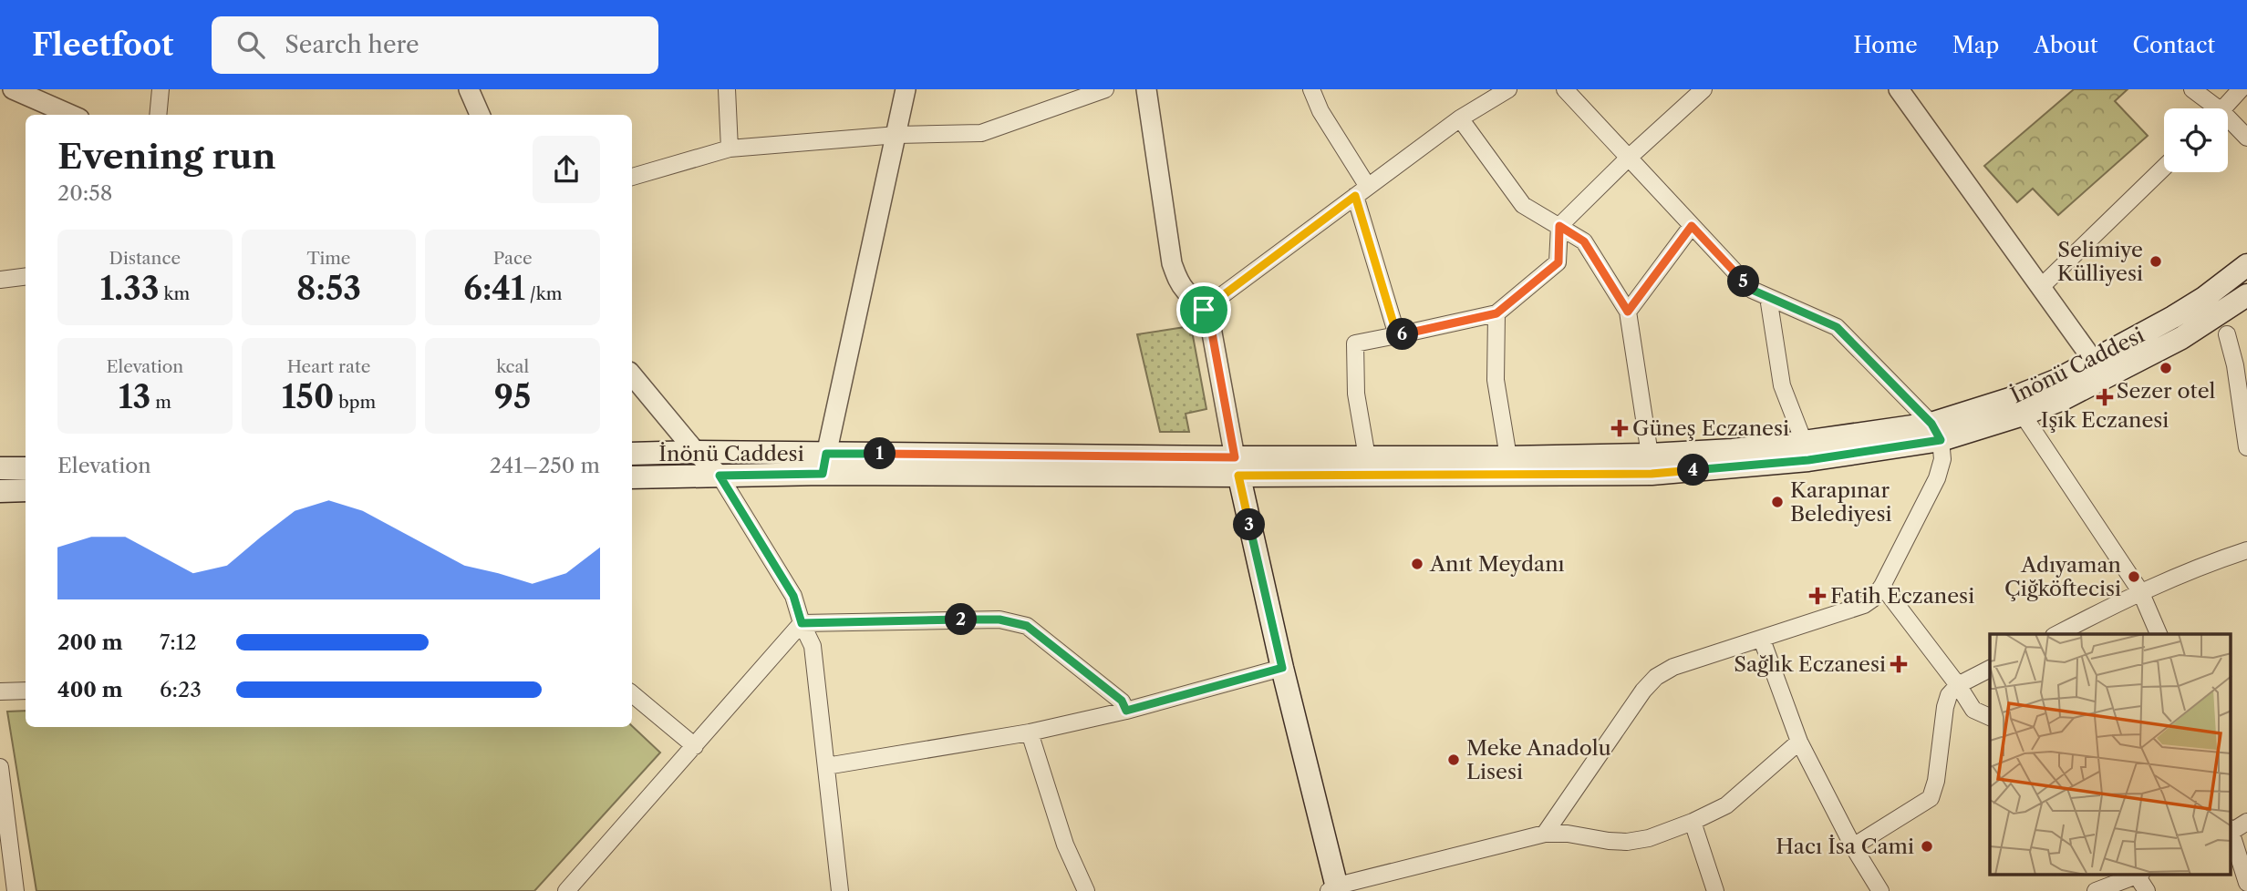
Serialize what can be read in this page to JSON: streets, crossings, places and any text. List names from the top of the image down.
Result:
{
  "streets": {
    "main road": ["İnönü Caddesi"]
  },
  "places": {
    "other": [
      "Selimiye Külliyesi",
      "Sezer otel",
      "Karapınar Belediyesi",
      "Anıt Meydanı",
      "Adıyaman Çiğköftecisi",
      "Meke Anadolu Lisesi",
      "Hacı İsa Cami"
    ],
    "health": [
      "Işık Eczanesi",
      "Güneş Eczanesi",
      "Fatih Eczanesi",
      "Sağlık Eczanesi"
    ]
  },
  "page": {
    "header": "Fleetfoot",
    "search": "Search here",
    "nav": [
      "Home",
      "Map",
      "About",
      "Contact"
    ],
    "heading": ["Evening run", "20:58"],
    "stats": [
      ["Distance", "1.33 km"],
      ["Time", "8:53"],
      ["Pace", "6:41 /km"],
      ["Elevation", "13 m"],
      ["Heart rate", "150 bpm"],
      ["kcal", "95"]
    ],
    "pins": [
      "5",
      "6",
      "1",
      "4",
      "3",
      "2"
    ],
    "chart": ["Elevation", "241–250 m"],
    "list": [
      {
        "name": "200 m",
        "note": "7:12"
      },
      {
        "name": "400 m",
        "note": "6:23"
      }
    ]
  }
}
